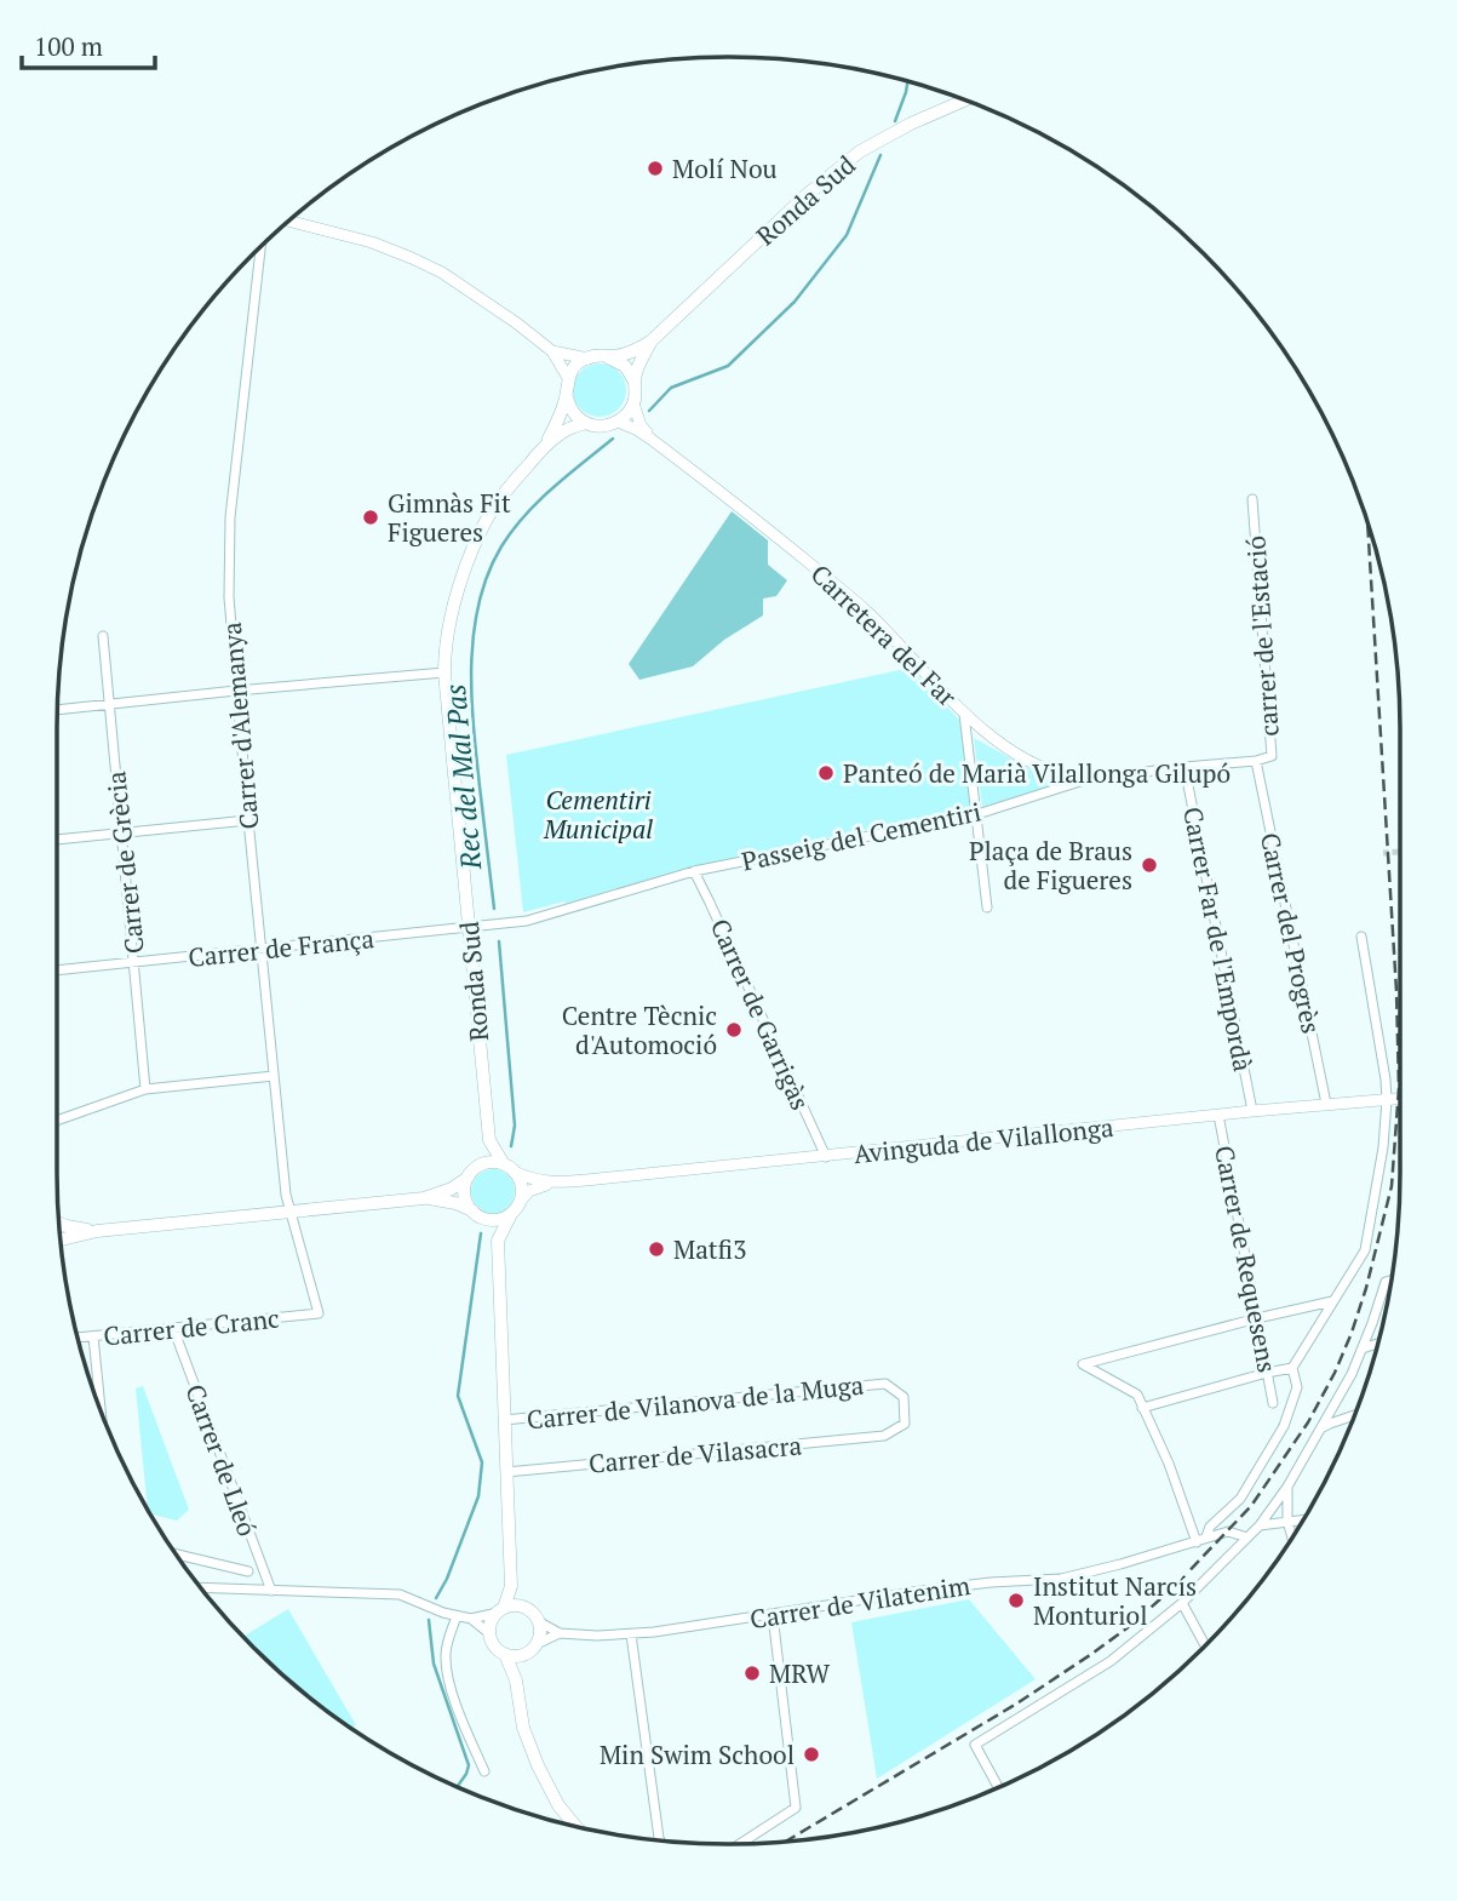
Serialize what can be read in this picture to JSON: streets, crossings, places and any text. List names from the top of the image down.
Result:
{
  "streets": {
    "main road": ["Ronda Sud"],
    "street": [
      "Carretera del Far",
      "carrer de l'Estació",
      "Carrer d'Alemanya",
      "Passeig del Cementiri",
      "Carrer de Grècia",
      "Carrer del Progrès",
      "Carrer Far de l'Empordà",
      "Carrer de França",
      "Carrer de Garrigàs",
      "Avinguda de Vilallonga",
      "Carrer de Requesens",
      "Carrer de Cranc",
      "Carrer de Vilanova de la Muga",
      "Carrer de Vilasacra",
      "Carrer de Lleó",
      "Carrer de Vilatenim"
    ]
  },
  "crossings": [
    ["Ronda Sud", "Carretera del Far"],
    ["Ronda Sud", "Passeig del Cementiri"],
    ["Ronda Sud", "Carrer de França"],
    ["Ronda Sud", "Avinguda de Vilallonga"],
    ["Carretera del Far", "Passeig del Cementiri"],
    ["carrer de l'Estació", "Passeig del Cementiri"],
    ["carrer de l'Estació", "Carrer del Progrès"],
    ["Carrer d'Alemanya", "Carrer de França"],
    ["Carrer d'Alemanya", "Carrer de Cranc"],
    ["Passeig del Cementiri", "Carrer del Progrès"],
    ["Passeig del Cementiri", "Carrer Far de l'Empordà"],
    ["Passeig del Cementiri", "Carrer de França"],
    ["Passeig del Cementiri", "Carrer de Garrigàs"],
    ["Carrer de Grècia", "Carrer de França"],
    ["Carrer del Progrès", "Avinguda de Vilallonga"],
    ["Carrer Far de l'Empordà", "Avinguda de Vilallonga"],
    ["Carrer de Garrigàs", "Avinguda de Vilallonga"],
    ["Avinguda de Vilallonga", "Carrer de Requesens"],
    ["Carrer de Cranc", "Carrer de Lleó"],
    ["Carrer de Vilanova de la Muga", "Carrer de Vilasacra"]
  ],
  "water": ["Rec del Mal Pas"],
  "parks": ["Cementiri Municipal"],
  "places": [
    "Molí Nou",
    "Gimnàs Fit Figueres",
    "Panteó de Marià Vilallonga Gilupó",
    "Plaça de Braus de Figueres",
    "Centre Tècnic d'Automoció",
    "Matfi3",
    "Institut Narcís Monturiol",
    "MRW",
    "Min Swim School"
  ],
  "scale_bar": "100 m"
}
